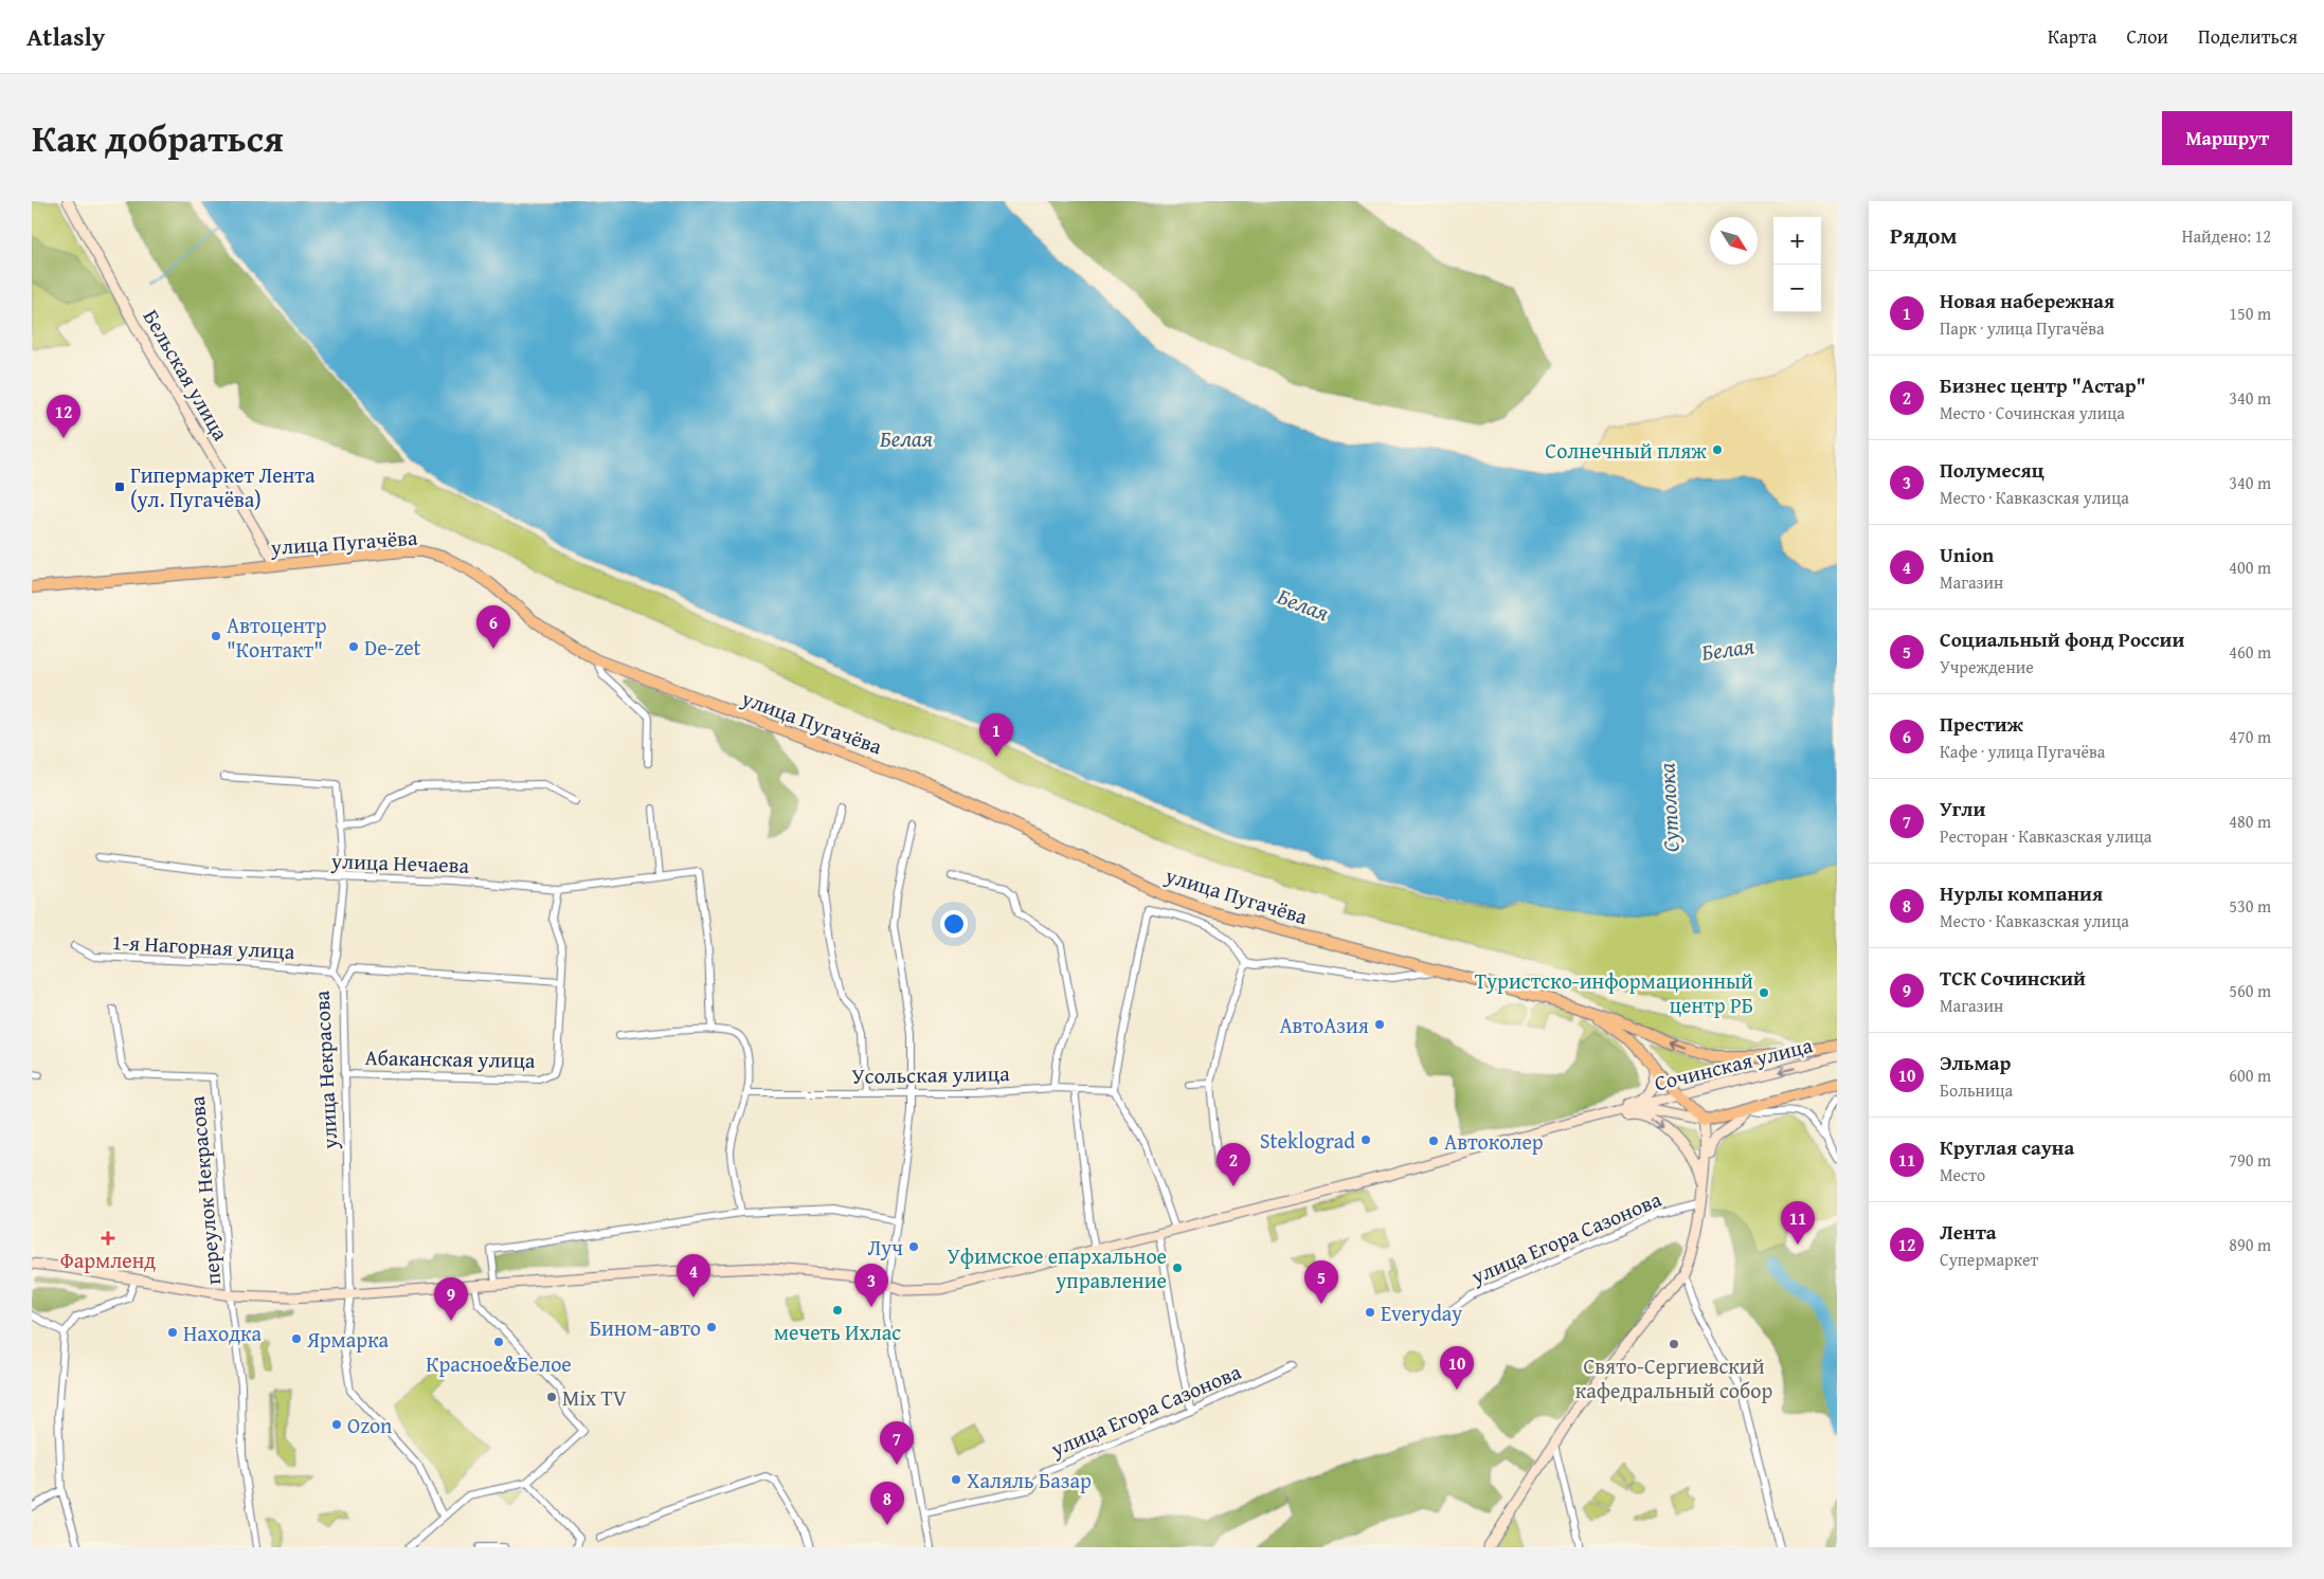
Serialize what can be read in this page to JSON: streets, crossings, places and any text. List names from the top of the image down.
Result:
{
  "streets": {
    "main road": ["Бельская улица", "улица Пугачёва", "Сочинская улица"],
    "street": [
      "улица Нечаева",
      "1-я Нагорная улица",
      "Абаканская улица",
      "улица Некрасова",
      "Усольская улица",
      "переулок Некрасова",
      "улица Егора Сазонова"
    ]
  },
  "crossings": [
    ["Бельская улица", "улица Пугачёва"],
    ["улица Нечаева", "улица Некрасова"],
    ["1-я Нагорная улица", "улица Некрасова"],
    ["Абаканская улица", "улица Некрасова"],
    ["Сочинская улица", "улица Некрасова"],
    ["Сочинская улица", "переулок Некрасова"]
  ],
  "water": ["Белая", "Сутолока"],
  "places": {
    "other": [
      "Солнечный пляж",
      "Автоцентр \"Контакт\"",
      "De-zet",
      "Туристско-информационный центр РБ",
      "АвтоАзия",
      "Steklograd",
      "Автоколер",
      "Луч",
      "Уфимское епархальное управление",
      "мечеть Ихлас",
      "Everyday",
      "Бином-авто",
      "Находка",
      "Ярмарка",
      "Красное&Белое",
      "Свято-Сергиевский кафедральный собор",
      "Mix TV",
      "Ozon",
      "Халяль Базар"
    ],
    "transit": ["Гипермаркет Лента (ул. Пугачёва)"],
    "health": ["Фармленд"]
  },
  "north": "bottom right",
  "page": {
    "header": "Atlasly",
    "nav": ["Карта", "Слои", "Поделиться"],
    "title": "Как добраться",
    "buttons": "Маршрут",
    "heading": ["Рядом", "Найдено: 12"],
    "map_buttons": ["+", "−"],
    "list": [
      {
        "mark": "1",
        "name": "Новая набережная",
        "note": "Парк · улица Пугачёва",
        "value": "150 m"
      },
      {
        "mark": "2",
        "name": "Бизнес центр \"Астар\"",
        "note": "Место · Сочинская улица",
        "value": "340 m"
      },
      {
        "mark": "3",
        "name": "Полумесяц",
        "note": "Место · Кавказская улица",
        "value": "340 m"
      },
      {
        "mark": "4",
        "name": "Union",
        "note": "Магазин",
        "value": "400 m"
      },
      {
        "mark": "5",
        "name": "Социальный фонд России",
        "note": "Учреждение",
        "value": "460 m"
      },
      {
        "mark": "6",
        "name": "Престиж",
        "note": "Кафе · улица Пугачёва",
        "value": "470 m"
      },
      {
        "mark": "7",
        "name": "Угли",
        "note": "Ресторан · Кавказская улица",
        "value": "480 m"
      },
      {
        "mark": "8",
        "name": "Нурлы компания",
        "note": "Место · Кавказская улица",
        "value": "530 m"
      },
      {
        "mark": "9",
        "name": "ТСК Сочинский",
        "note": "Магазин",
        "value": "560 m"
      },
      {
        "mark": "10",
        "name": "Эльмар",
        "note": "Больница",
        "value": "600 m"
      },
      {
        "mark": "11",
        "name": "Круглая сауна",
        "note": "Место",
        "value": "790 m"
      },
      {
        "mark": "12",
        "name": "Лента",
        "note": "Супермаркет",
        "value": "890 m"
      }
    ],
    "pins": [
      "12",
      "6",
      "1",
      "2",
      "11",
      "4",
      "5",
      "3",
      "9",
      "10",
      "7",
      "8"
    ]
  }
}
